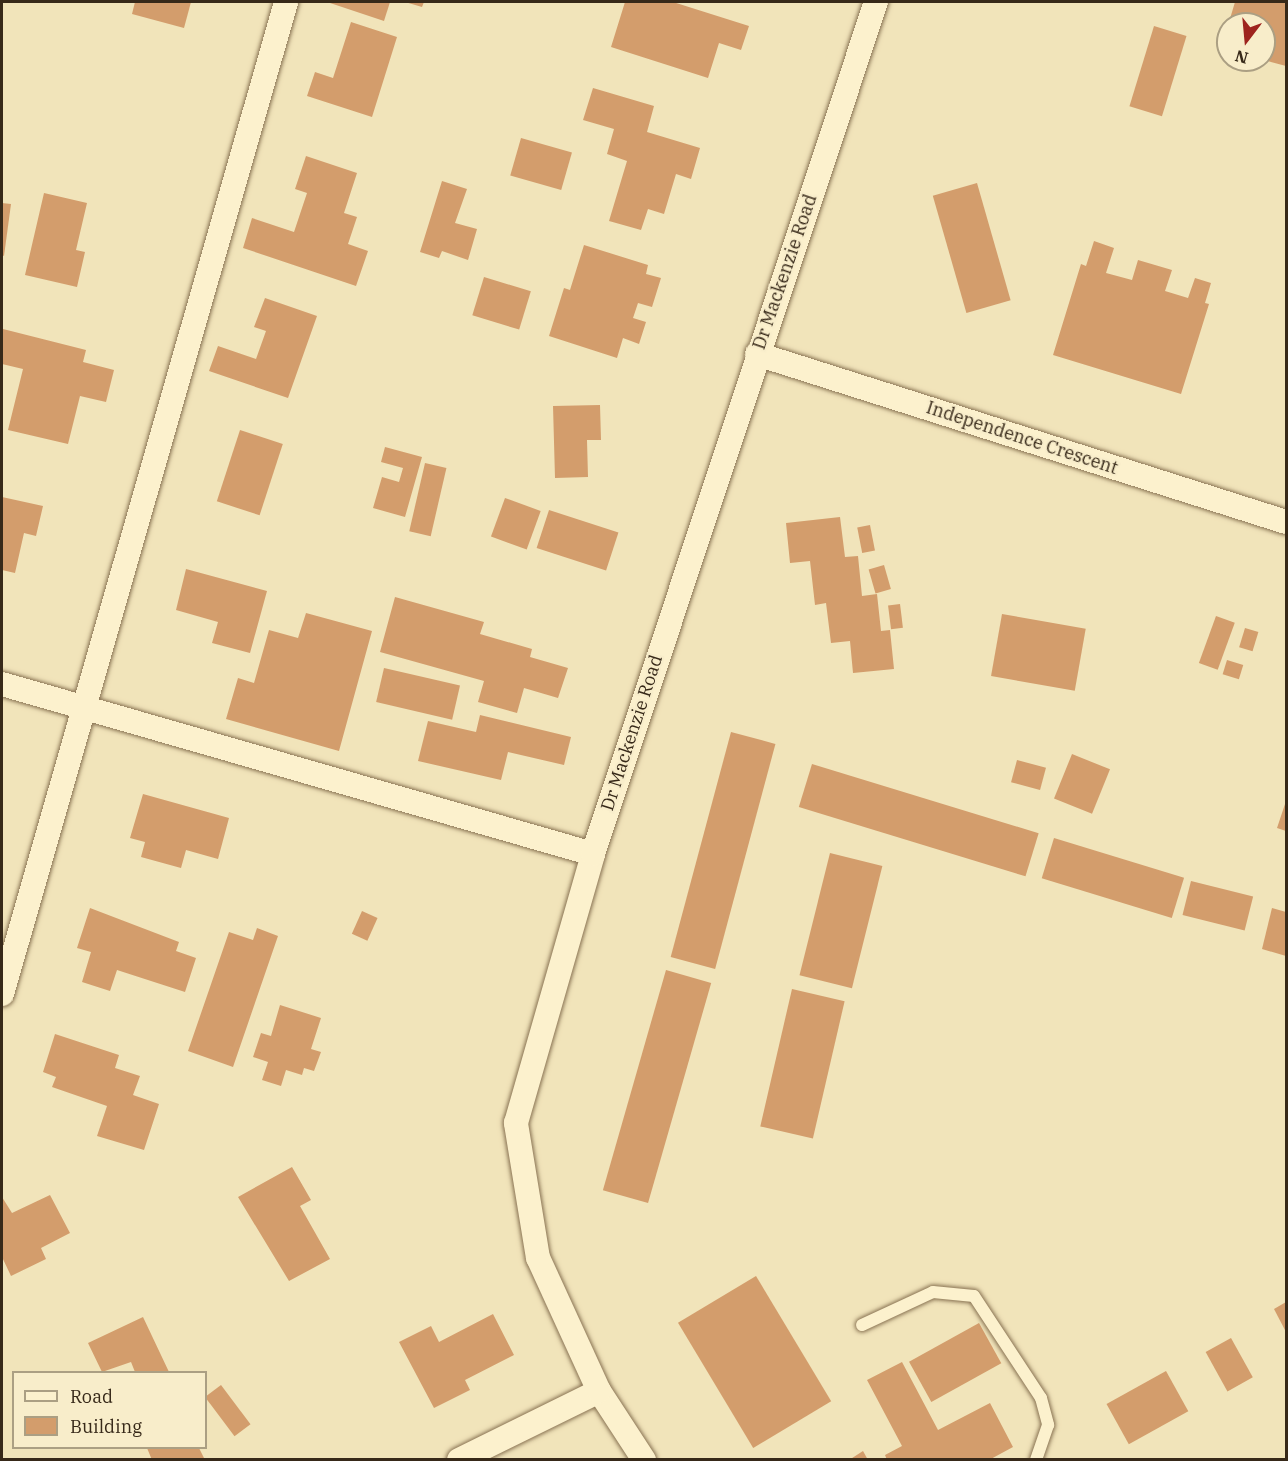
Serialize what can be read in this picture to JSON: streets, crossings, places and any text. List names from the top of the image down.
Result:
{
  "streets": {
    "street": ["Dr Mackenzie Road", "Independence Crescent"]
  },
  "crossings": [
    ["Dr Mackenzie Road", "Independence Crescent"]
  ],
  "legend": ["Road", "Building"],
  "north": "bottom"
}
